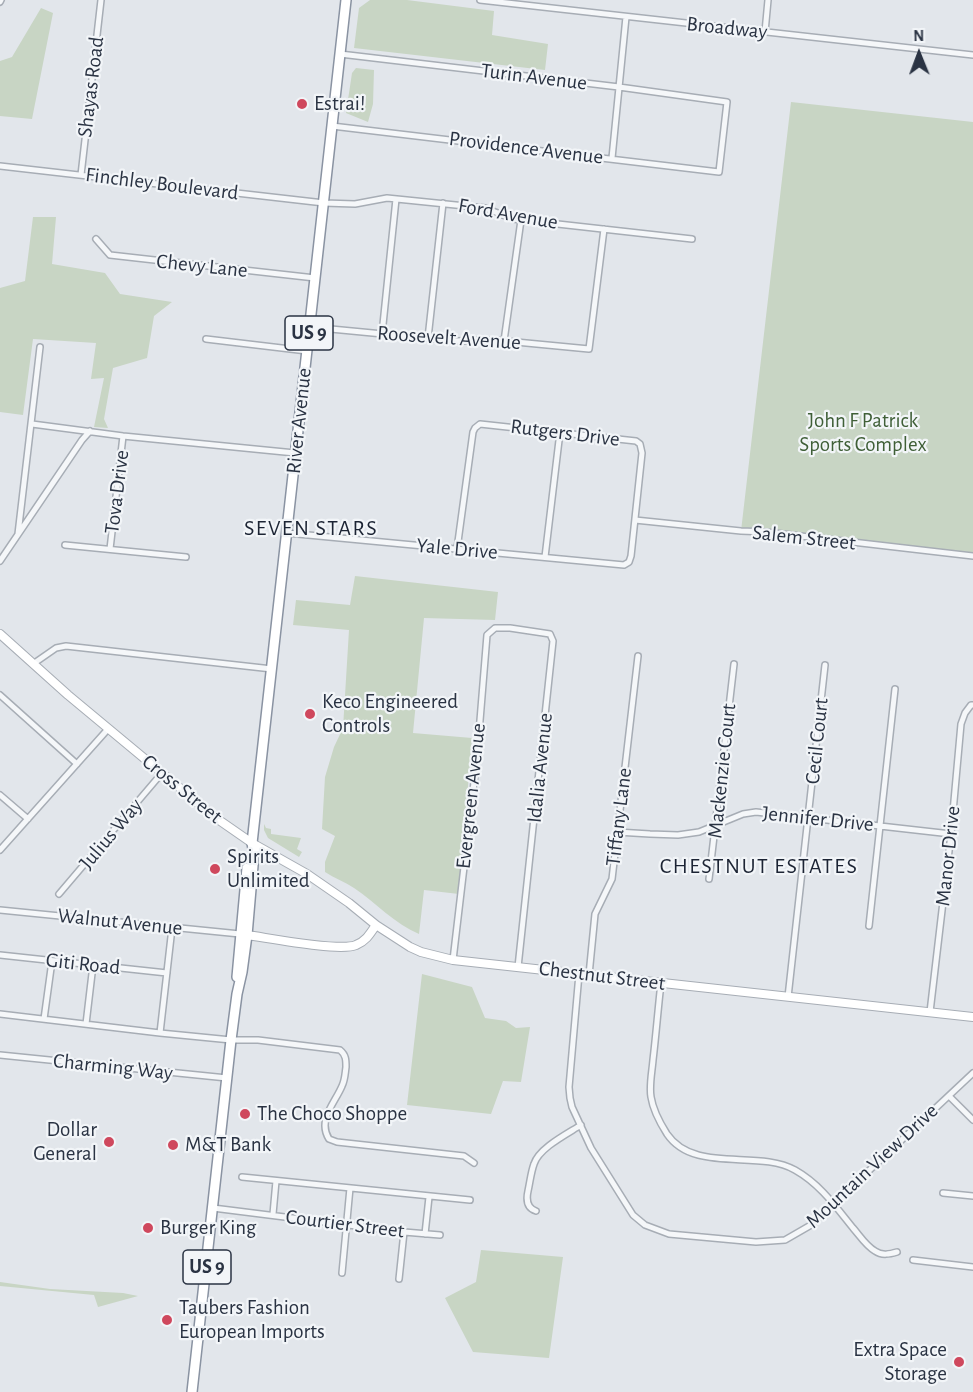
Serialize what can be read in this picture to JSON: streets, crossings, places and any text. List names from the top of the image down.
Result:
{
  "streets": {
    "highway": ["US 9", "River Avenue"],
    "street": [
      "Broadway",
      "Turin Avenue",
      "Shayas Road",
      "Providence Avenue",
      "Finchley Boulevard",
      "Ford Avenue",
      "Chevy Lane",
      "Roosevelt Avenue",
      "Rutgers Drive",
      "Tova Drive",
      "Salem Street",
      "Yale Drive",
      "Cecil Court",
      "Idalia Avenue",
      "Mackenzie Court",
      "Cross Street",
      "Evergreen Avenue",
      "Tiffany Lane",
      "Jennifer Drive",
      "Julius Way",
      "Manor Drive",
      "Walnut Avenue",
      "Giti Road",
      "Chestnut Street",
      "Charming Way",
      "Mountain View Drive",
      "Courtier Street"
    ]
  },
  "crossings": [
    ["Turin Avenue", "Providence Avenue"],
    ["Turin Avenue", "River Avenue"],
    ["Shayas Road", "Finchley Boulevard"],
    ["Providence Avenue", "River Avenue"],
    ["Finchley Boulevard", "Ford Avenue"],
    ["Finchley Boulevard", "River Avenue"],
    ["Ford Avenue", "Roosevelt Avenue"],
    ["Ford Avenue", "River Avenue"],
    ["Chevy Lane", "River Avenue"],
    ["Roosevelt Avenue", "River Avenue"],
    ["River Avenue", "Yale Drive"],
    ["River Avenue", "Cross Street"],
    ["River Avenue", "Walnut Avenue"],
    ["River Avenue", "Charming Way"],
    ["River Avenue", "Courtier Street"],
    ["Rutgers Drive", "Salem Street"],
    ["Rutgers Drive", "Yale Drive"],
    ["Salem Street", "Yale Drive"],
    ["Cecil Court", "Jennifer Drive"],
    ["Cecil Court", "Chestnut Street"],
    ["Idalia Avenue", "Evergreen Avenue"],
    ["Idalia Avenue", "Chestnut Street"],
    ["Mackenzie Court", "Jennifer Drive"],
    ["Cross Street", "Julius Way"],
    ["Cross Street", "Chestnut Street"],
    ["Evergreen Avenue", "Chestnut Street"],
    ["Tiffany Lane", "Jennifer Drive"],
    ["Tiffany Lane", "Chestnut Street"],
    ["Jennifer Drive", "Manor Drive"],
    ["Manor Drive", "Chestnut Street"],
    ["Chestnut Street", "Mountain View Drive"]
  ],
  "districts": ["SEVEN STARS", "CHESTNUT ESTATES"],
  "parks": ["John F Patrick Sports Complex"],
  "places": [
    "Estrai!",
    "Keco Engineered Controls",
    "Spirits Unlimited",
    "The Choco Shoppe",
    "Dollar General",
    "M&T Bank",
    "Burger King",
    "Taubers Fashion European Imports",
    "Extra Space Storage"
  ],
  "north": "top"
}
